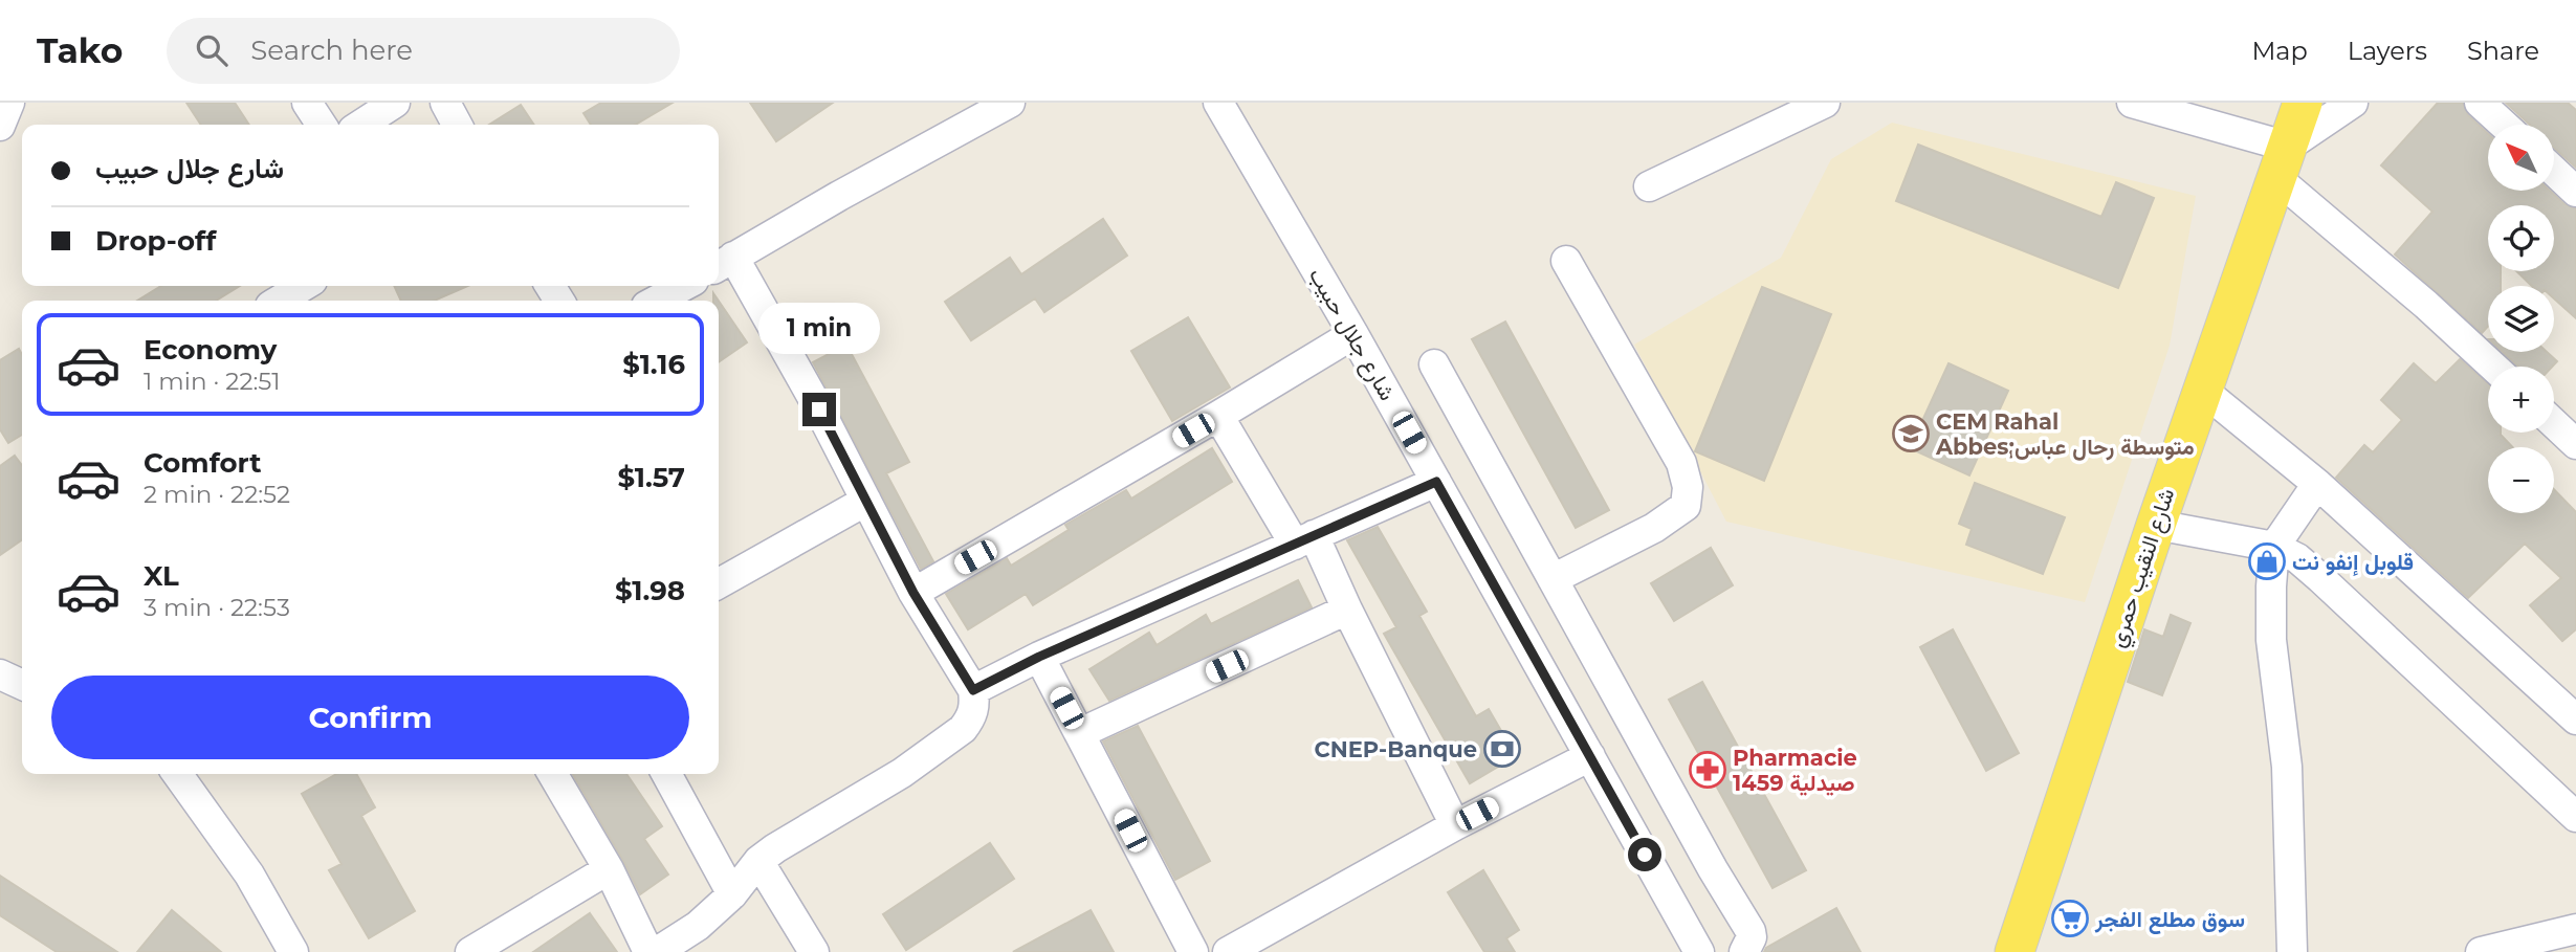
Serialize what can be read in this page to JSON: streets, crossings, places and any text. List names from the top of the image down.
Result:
{
  "streets": {
    "main road": ["شارع النقيب حمري"],
    "street": ["شارع جلال حبيب"]
  },
  "places": {
    "school or university": ["CEM Rahal Abbes;متوسطة رحال عباس"],
    "shop": ["قلوبل إنفو نت"],
    "bank": ["CNEP-Banque"],
    "pharmacy": ["Pharmacie 1459 صيدلية"],
    "supermarket": ["سوق مطلع الفجر"]
  },
  "north": "top left",
  "page": {
    "header": "Tako",
    "search": "Search here",
    "nav": ["Map", "Layers", "Share"],
    "map_buttons": ["+", "−"],
    "banner": ["شارع جلال حبيب", "Drop-off"],
    "bubble": "1 min",
    "list": [
      {
        "name": "Economy",
        "note": "1 min · 22:51",
        "value": "$1.16"
      },
      {
        "name": "Comfort",
        "note": "2 min · 22:52",
        "value": "$1.57"
      },
      {
        "name": "XL",
        "note": "3 min · 22:53",
        "value": "$1.98"
      }
    ],
    "buttons": "Confirm"
  }
}
